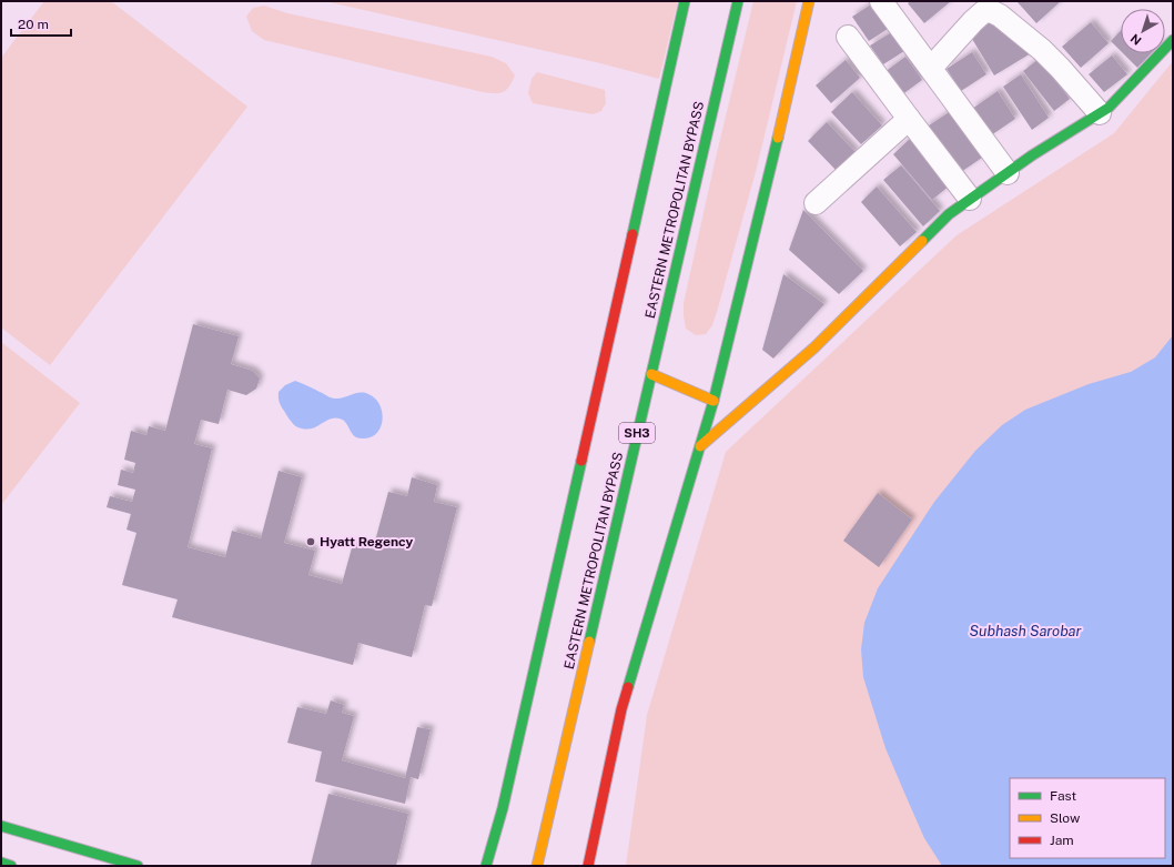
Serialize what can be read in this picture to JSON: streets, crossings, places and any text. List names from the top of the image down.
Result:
{
  "streets": {
    "main road": ["EASTERN METROPOLITAN BYPASS", "SH3"]
  },
  "water": ["Subhash Sarobar"],
  "places": ["Hyatt Regency"],
  "legend": ["Fast", "Slow", "Jam"],
  "scale_bar": "20 m",
  "north": "bottom left"
}
